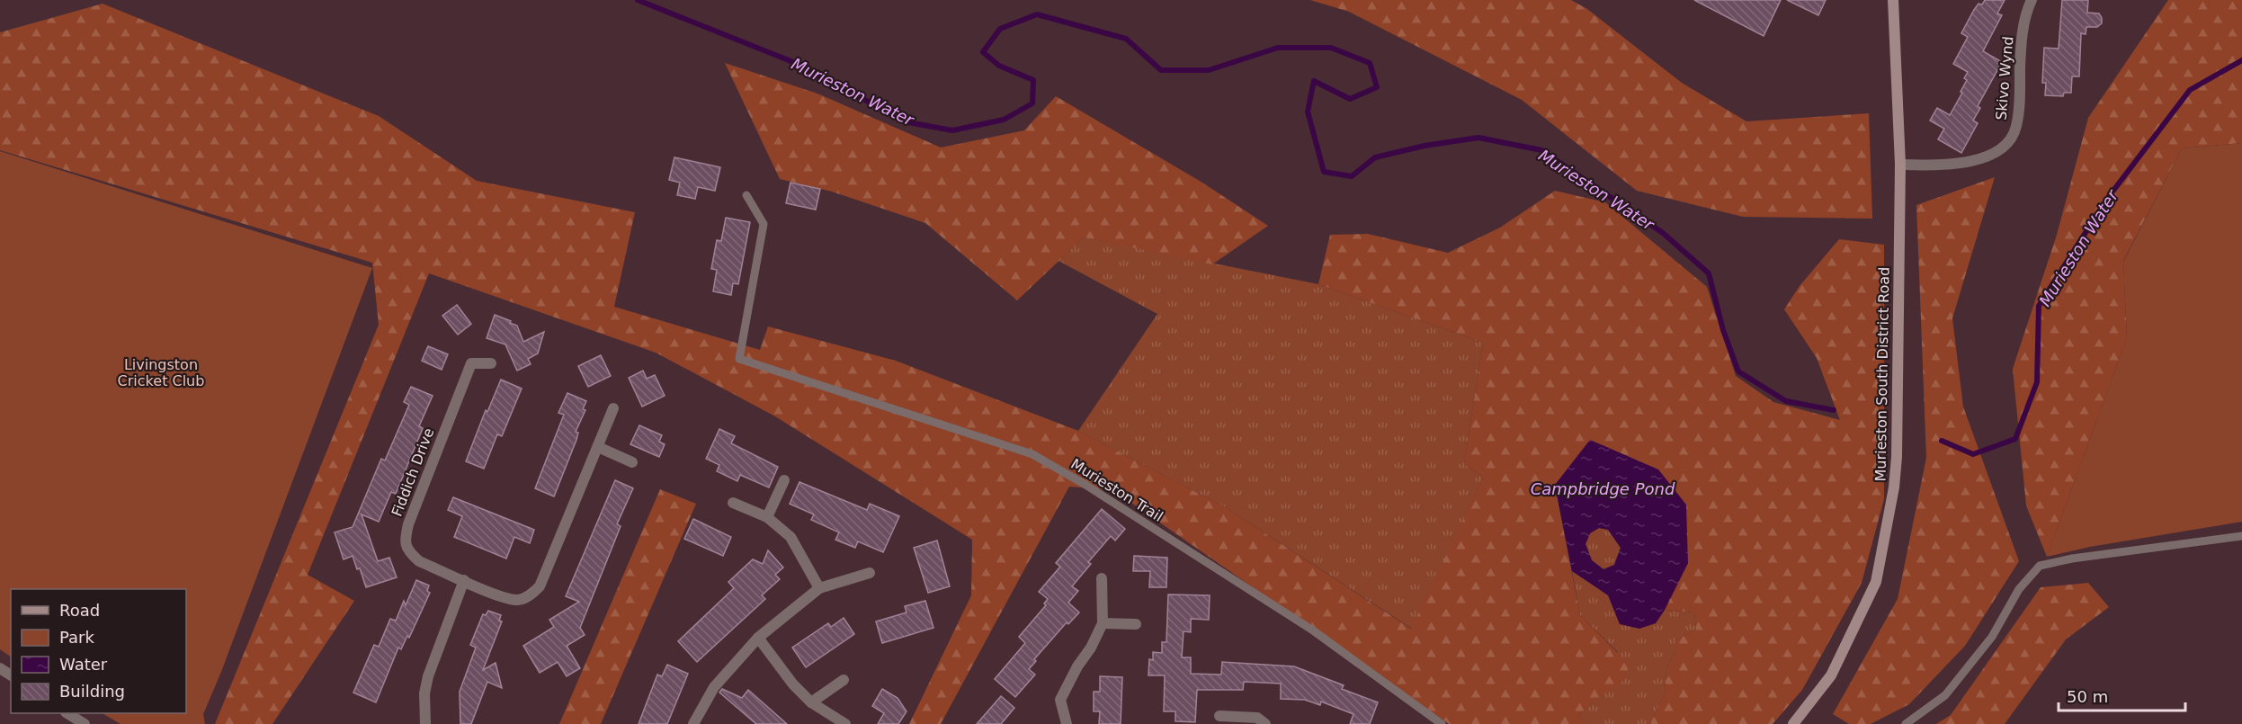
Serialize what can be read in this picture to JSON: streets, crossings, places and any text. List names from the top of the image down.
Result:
{
  "streets": {
    "street": ["Skivo Wynd", "Murieston South District Road", "Fiddich Drive"],
    "lane": ["Murieston Trail"]
  },
  "crossings": [
    ["Skivo Wynd", "Murieston South District Road"]
  ],
  "water": ["Murieston Water", "Campbridge Pond"],
  "parks": ["Livingston Cricket Club"],
  "legend": [
    "Road",
    "Park",
    "Water",
    "Building"
  ],
  "scale_bar": "50 m"
}
